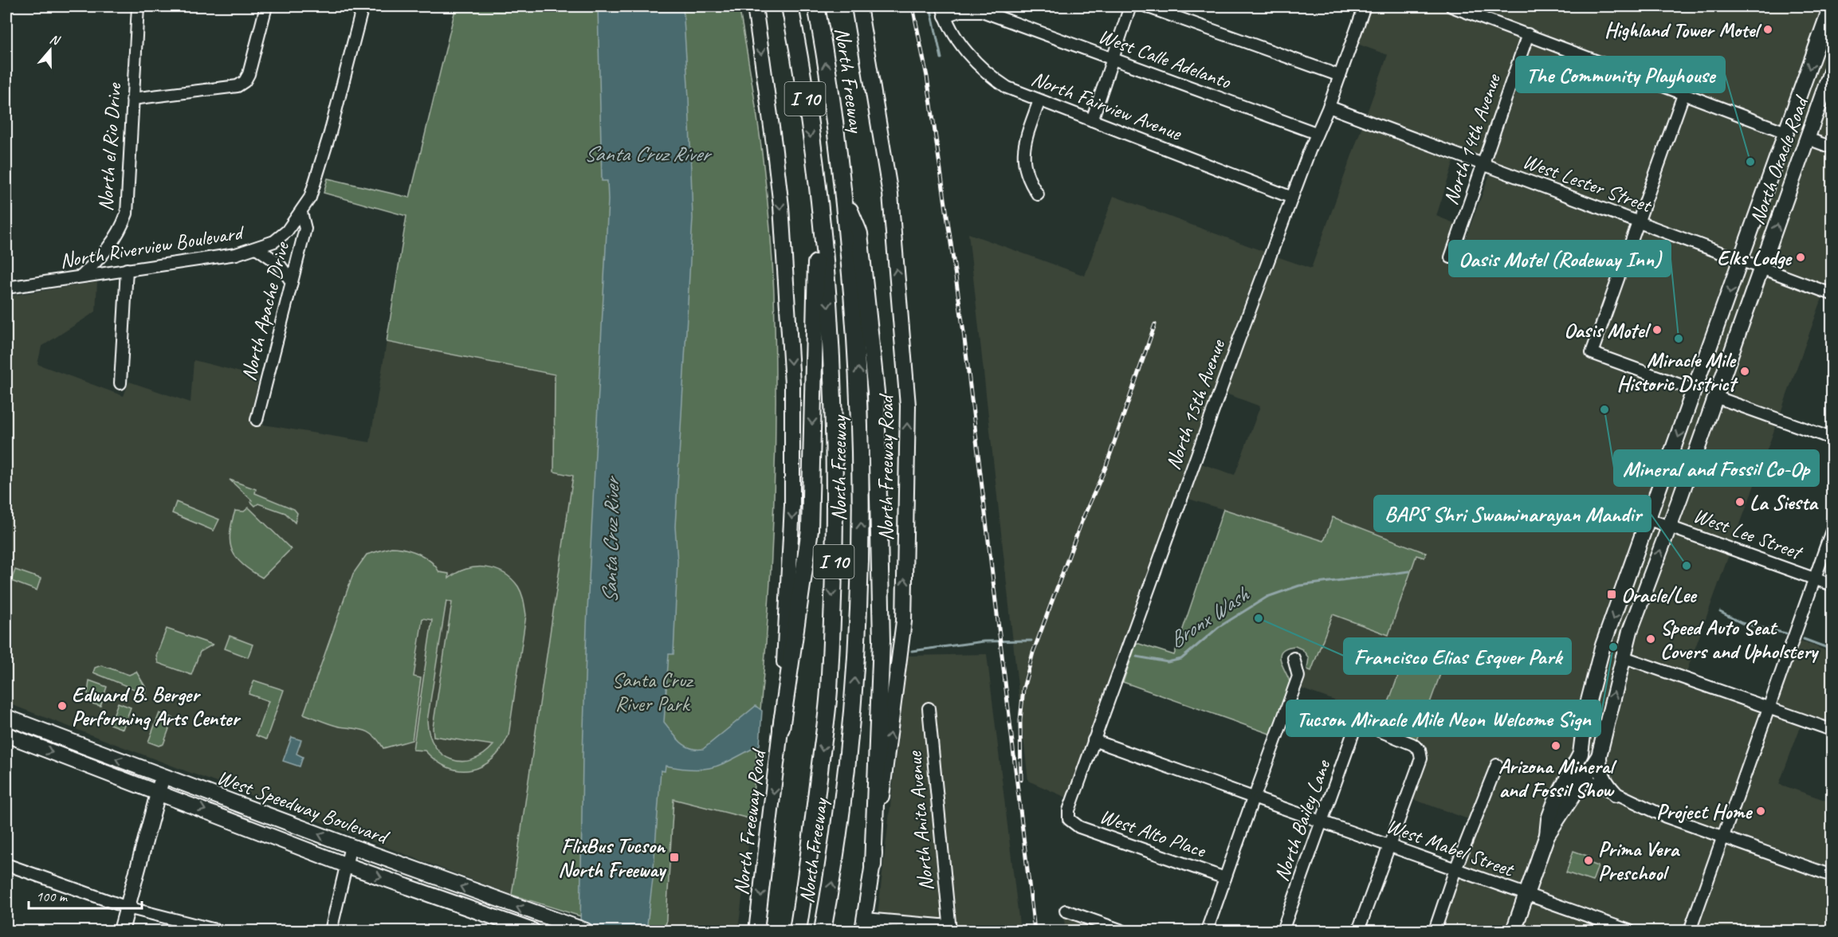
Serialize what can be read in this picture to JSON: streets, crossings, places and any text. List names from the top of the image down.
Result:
{
  "streets": {
    "highway": ["North Freeway", "I 10"],
    "main road": ["North Oracle Road", "North Freeway Road", "West Speedway Boulevard"],
    "street": [
      "West Calle Adelanto",
      "North Fairview Avenue",
      "North 14th Avenue",
      "North el Rio Drive",
      "West Lester Street",
      "North Riverview Boulevard",
      "North Apache Drive",
      "North 15th Avenue",
      "West Lee Street",
      "North Bailey Lane",
      "North Anita Avenue",
      "West Alto Place",
      "West Mabel Street"
    ]
  },
  "crossings": [
    ["West Calle Adelanto", "North Fairview Avenue"],
    ["West Calle Adelanto", "North 15th Avenue"],
    ["North Fairview Avenue", "North 15th Avenue"],
    ["North 14th Avenue", "West Lester Street"],
    ["North el Rio Drive", "North Riverview Boulevard"],
    ["North Oracle Road", "West Lester Street"],
    ["North Oracle Road", "West Lee Street"],
    ["West Lester Street", "North 15th Avenue"],
    ["North Riverview Boulevard", "North Apache Drive"],
    ["North 15th Avenue", "West Alto Place"],
    ["North 15th Avenue", "West Mabel Street"],
    ["North Bailey Lane", "West Mabel Street"]
  ],
  "water": ["Santa Cruz River", "Bronx Wash"],
  "parks": ["Santa Cruz River Park"],
  "places": {
    "other": [
      "Highland Tower Motel",
      "The Community Playhouse",
      "Elks Lodge",
      "Oasis Motel",
      "Oasis Motel (Rodeway Inn)",
      "Miracle Mile Historic District",
      "Mineral and Fossil Co-Op",
      "La Siesta",
      "BAPS Shri Swaminarayan Mandir",
      "Francisco Elias Esquer Park",
      "Speed Auto Seat Covers and Upholstery",
      "Tucson Miracle Mile Neon Welcome Sign",
      "Edward B. Berger Performing Arts Center",
      "Arizona Mineral and Fossil Show",
      "Project Home",
      "Prima Vera Preschool"
    ],
    "transit": ["Oracle/Lee", "FlixBus Tucson North Freeway"]
  },
  "scale_bar": "100 m",
  "north": "top"
}
